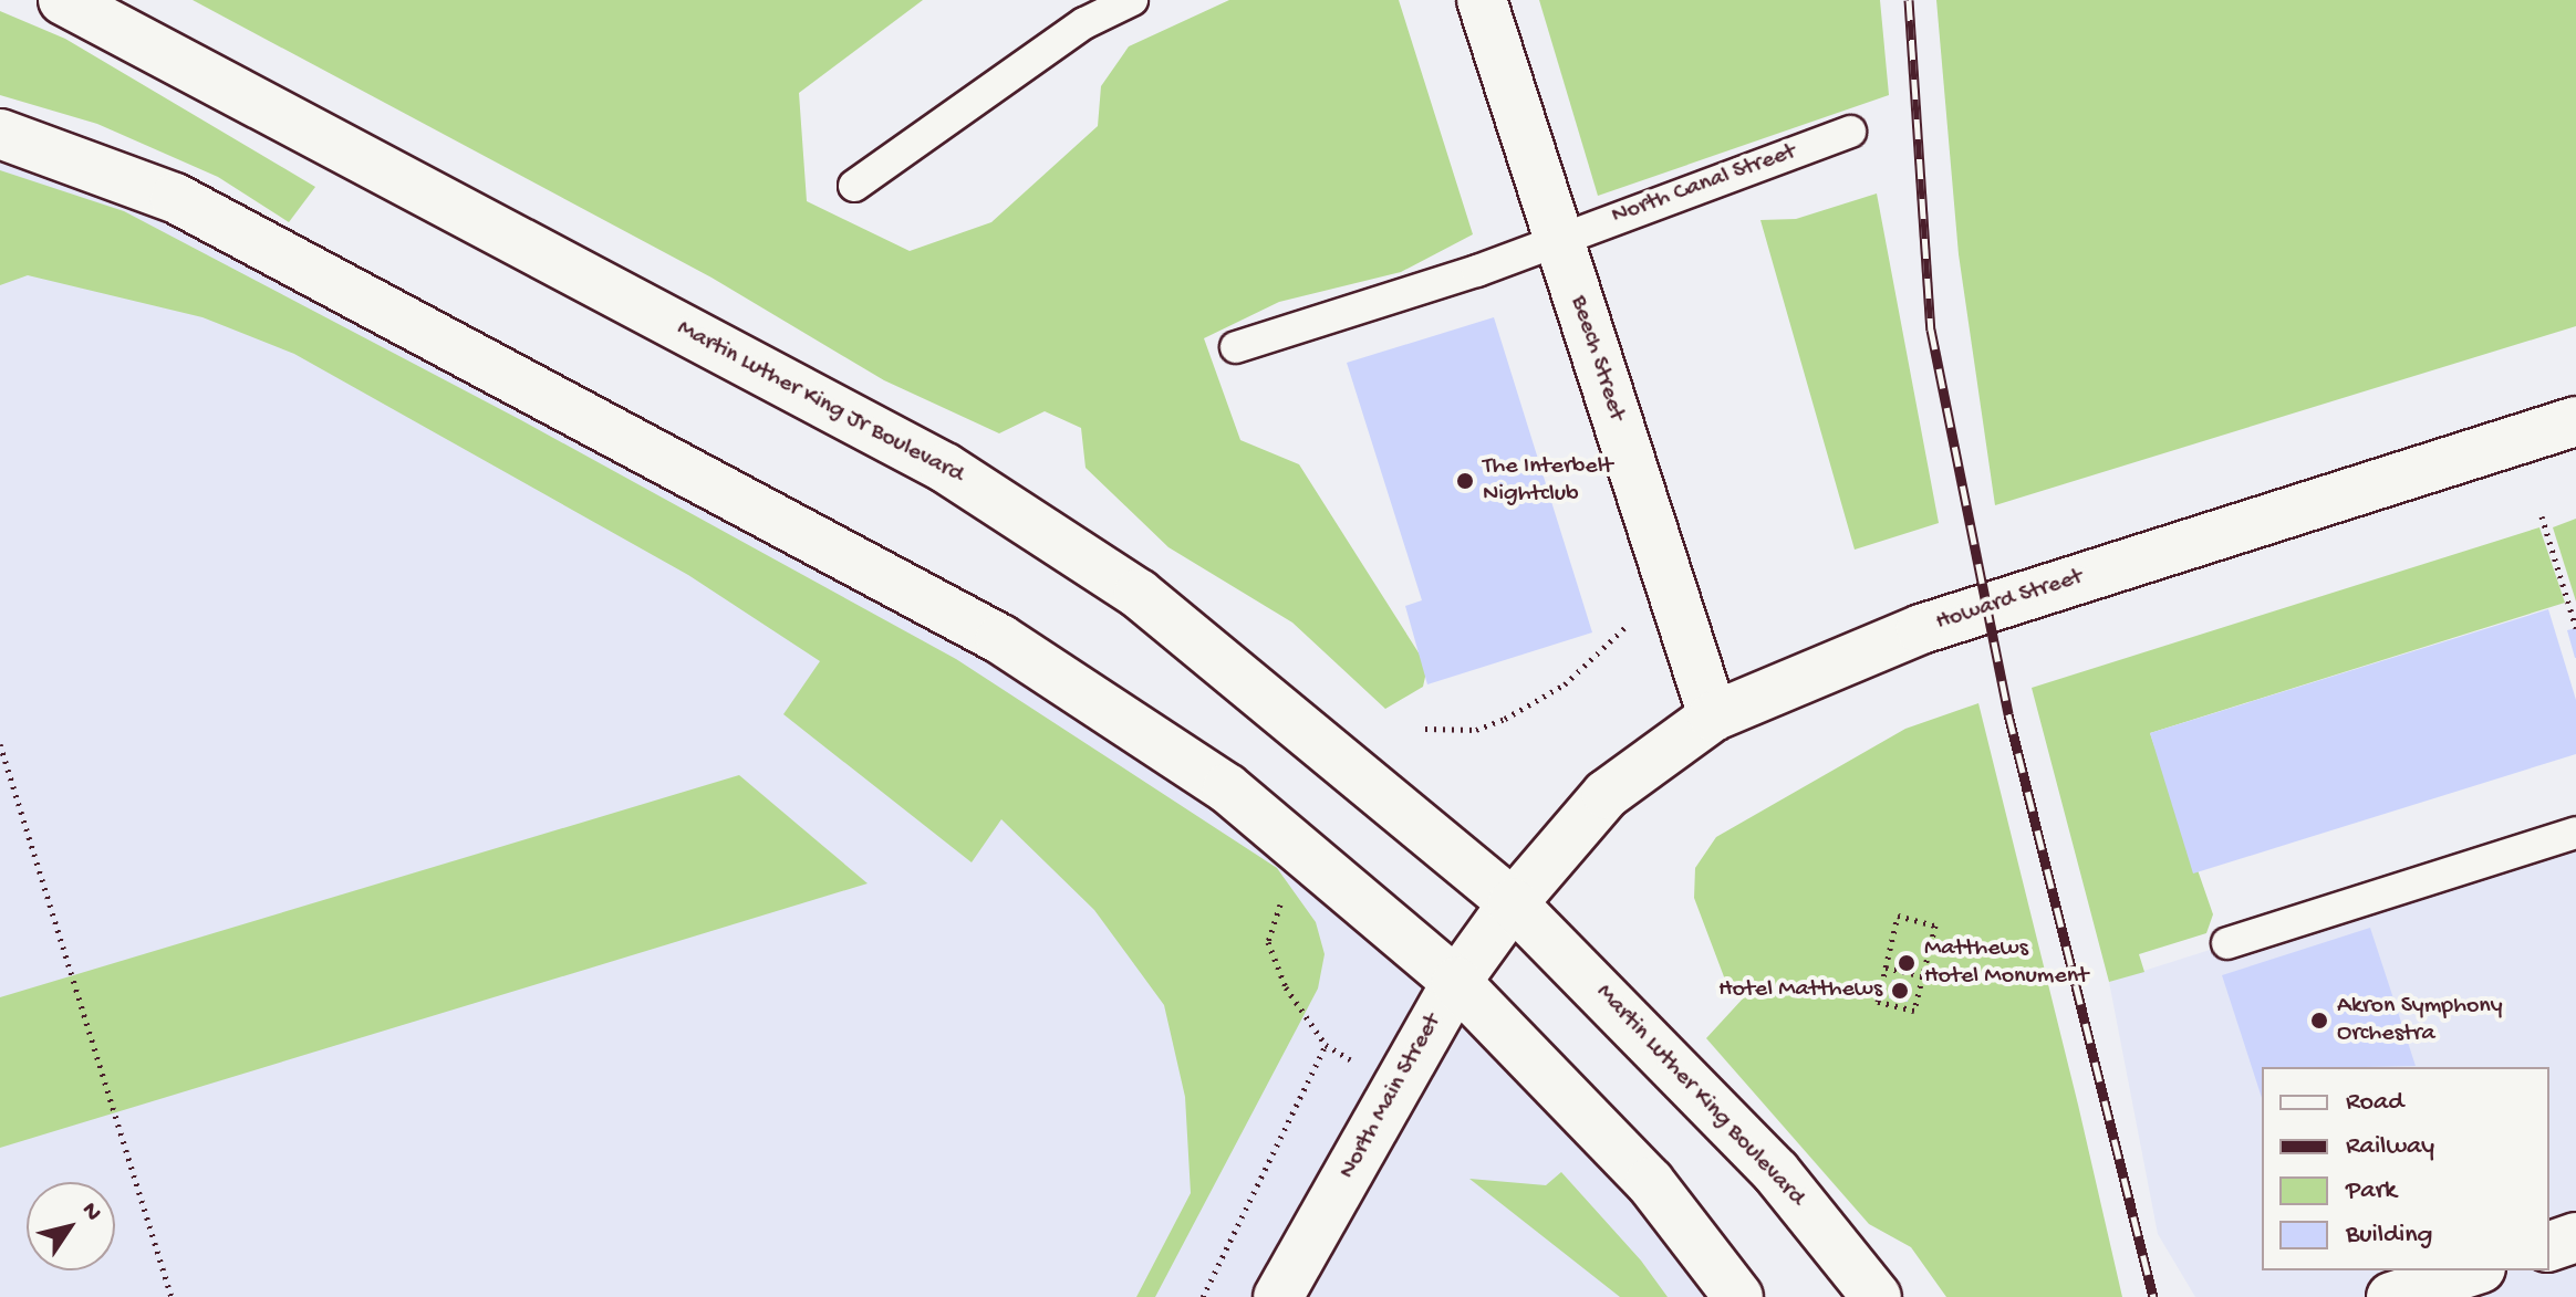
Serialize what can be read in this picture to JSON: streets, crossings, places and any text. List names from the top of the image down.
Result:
{
  "streets": {
    "main road": [
      "Beech Street",
      "Martin Luther King Jr Boulevard",
      "Howard Street",
      "Martin Luther King Boulevard",
      "North Main Street"
    ],
    "lane": ["North Canal Street"]
  },
  "crossings": [
    ["North Canal Street", "Beech Street"],
    ["Beech Street", "Howard Street"],
    ["Martin Luther King Jr Boulevard", "Howard Street"],
    ["Martin Luther King Jr Boulevard", "Martin Luther King Boulevard"],
    ["Martin Luther King Jr Boulevard", "North Main Street"],
    ["Howard Street", "Martin Luther King Boulevard"],
    ["Howard Street", "North Main Street"],
    ["Martin Luther King Boulevard", "North Main Street"]
  ],
  "places": [
    "The Interbelt Nightclub",
    "Matthews Hotel Monument",
    "Hotel Matthews",
    "Akron Symphony Orchestra"
  ],
  "legend": [
    "Road",
    "Railway",
    "Park",
    "Building"
  ],
  "north": "top right"
}
